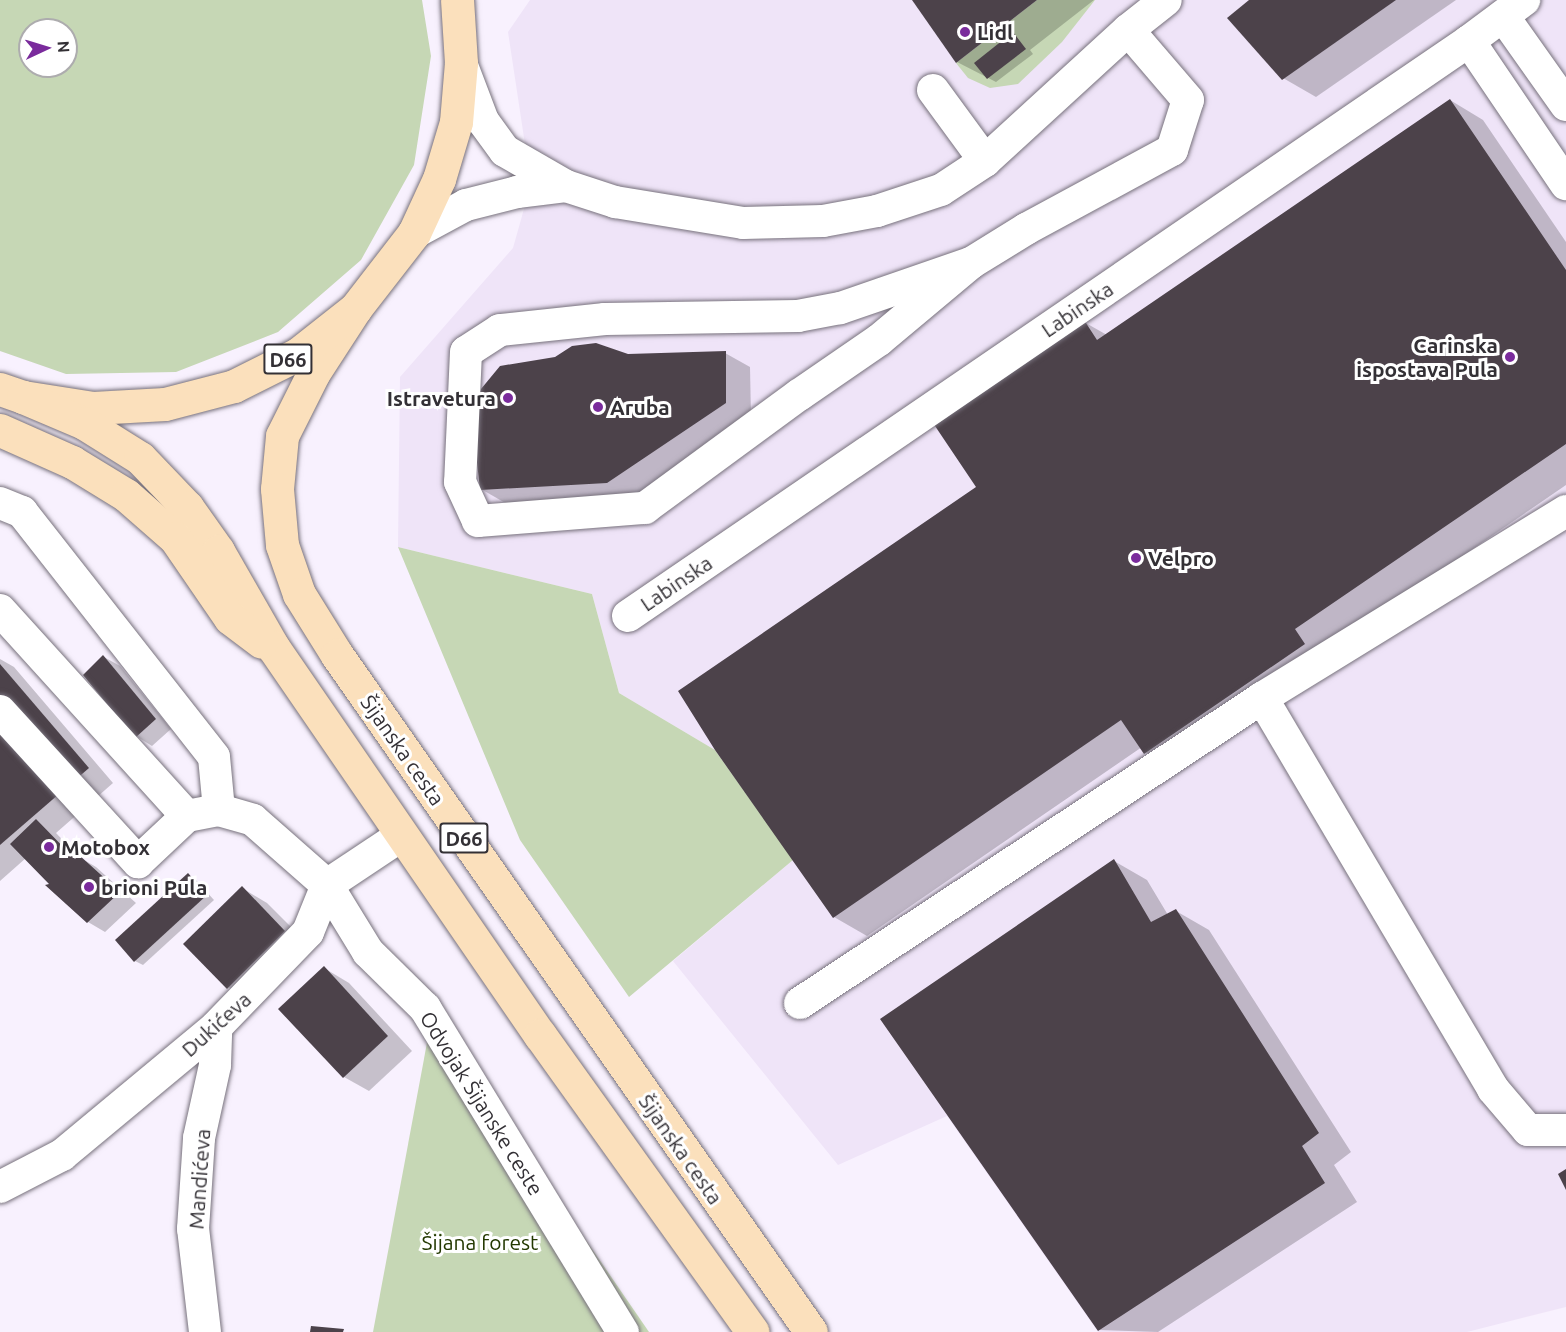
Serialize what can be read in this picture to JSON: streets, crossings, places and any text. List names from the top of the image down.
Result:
{
  "streets": {
    "main road": ["D66", "Šijanska cesta"],
    "street": [
      "Labinska",
      "Dukićeva",
      "Odvojak Šijanske ceste",
      "Mandićeva"
    ]
  },
  "crossings": [
    ["D66", "Šijanska cesta"],
    ["Dukićeva", "Odvojak Šijanske ceste"],
    ["Dukićeva", "Mandićeva"]
  ],
  "parks": ["Šijana forest"],
  "places": [
    "Lidl",
    "Carinska ispostava Pula",
    "Istravetura",
    "Aruba",
    "Velpro",
    "Motobox",
    "brioni Pula"
  ],
  "north": "right"
}
